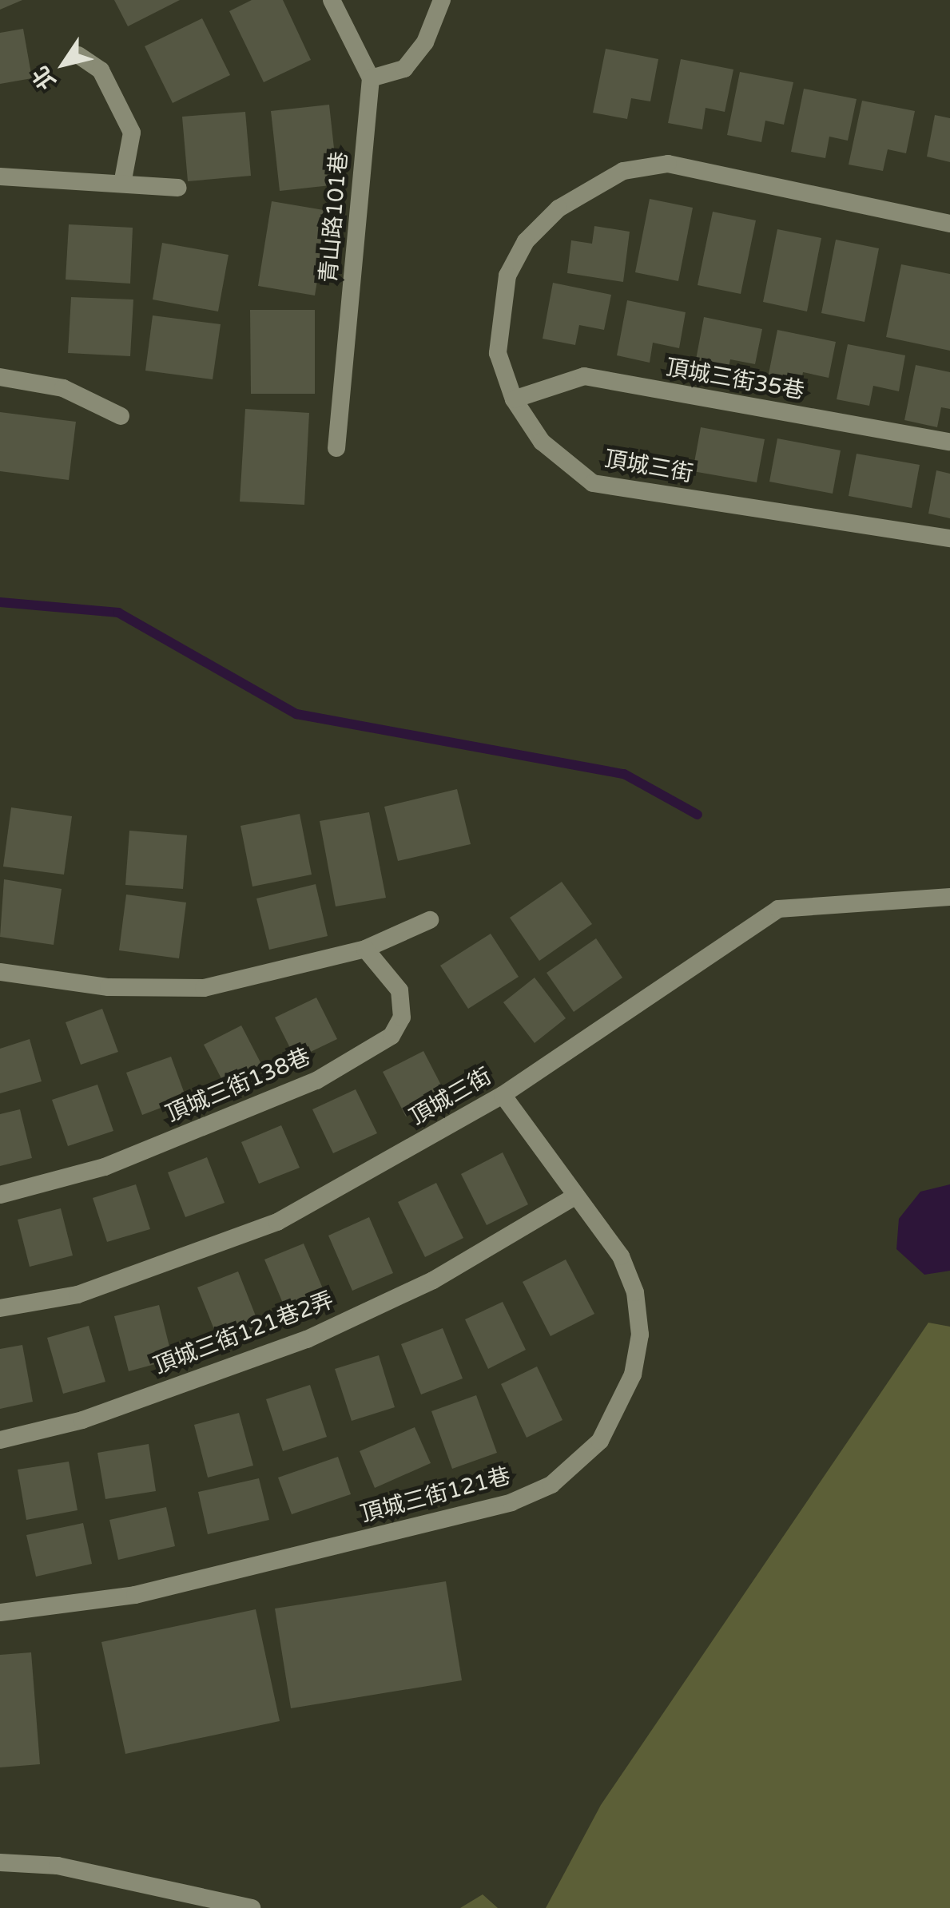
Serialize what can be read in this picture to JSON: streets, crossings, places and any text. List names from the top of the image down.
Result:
{
  "streets": {
    "lane": [
      "青山路101巷",
      "頂城三街35巷",
      "頂城三街",
      "頂城三街138巷",
      "頂城三街121巷2弄",
      "頂城三街121巷"
    ]
  },
  "crossings": [
    ["頂城三街35巷", "頂城三街"],
    ["頂城三街", "頂城三街121巷"],
    ["頂城三街121巷2弄", "頂城三街121巷"]
  ],
  "north": "bottom left"
}
